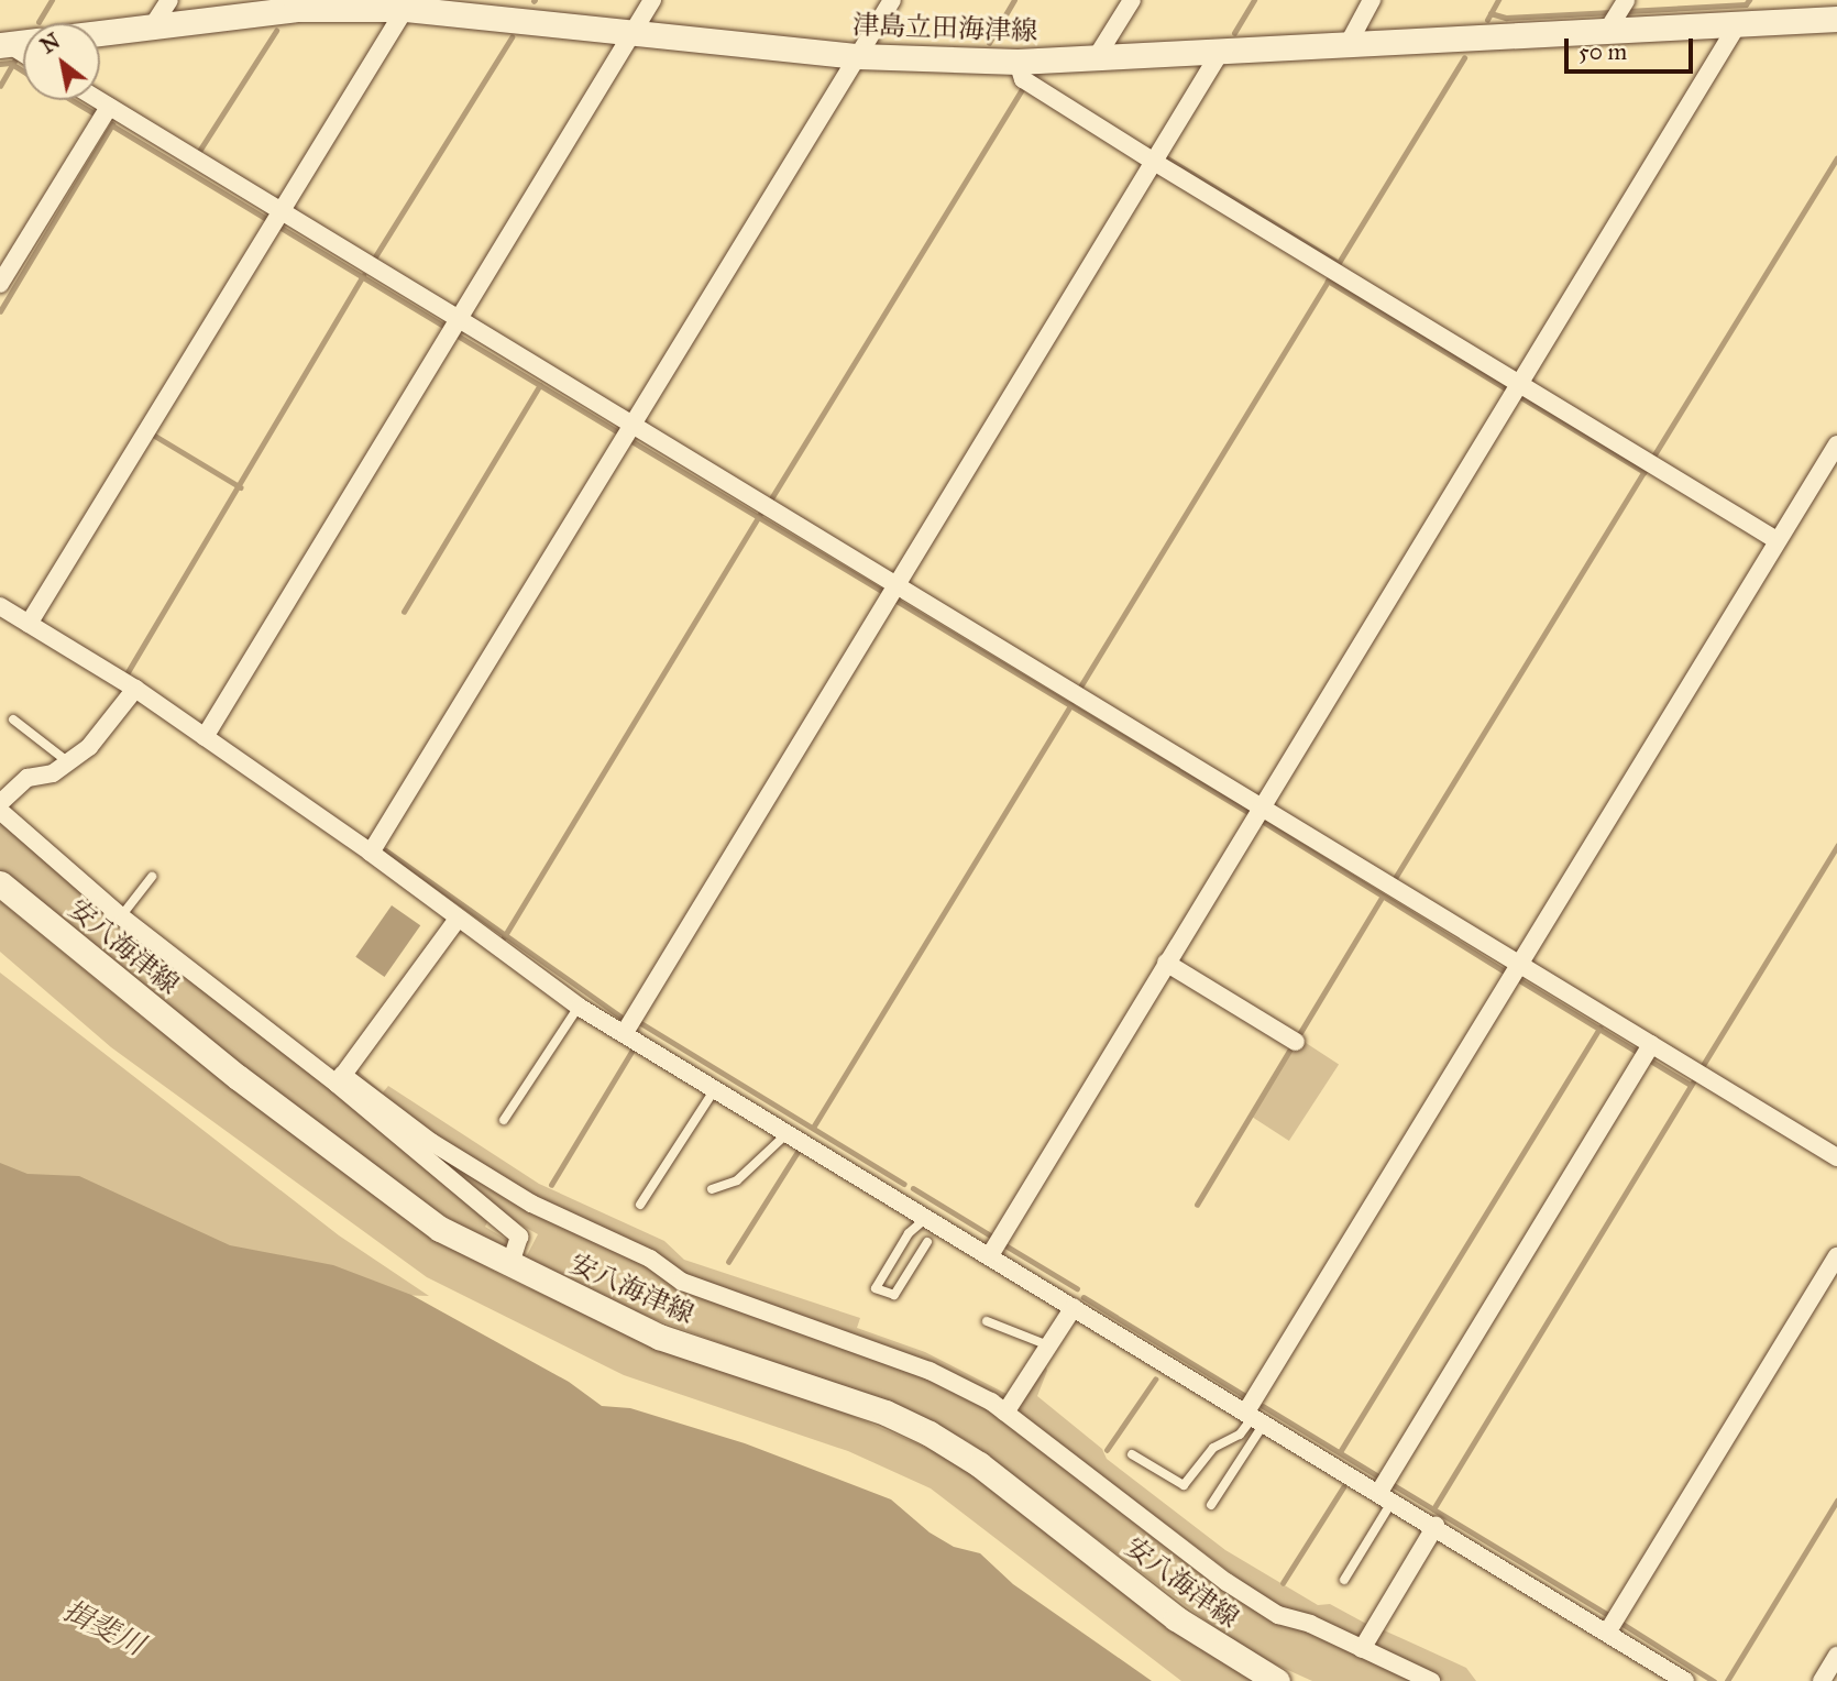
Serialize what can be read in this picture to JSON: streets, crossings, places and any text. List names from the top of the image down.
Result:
{
  "streets": {
    "main road": ["津島立田海津線", "安八海津線"]
  },
  "water": ["揖斐川"],
  "scale_bar": "50 m",
  "north": "top left"
}
